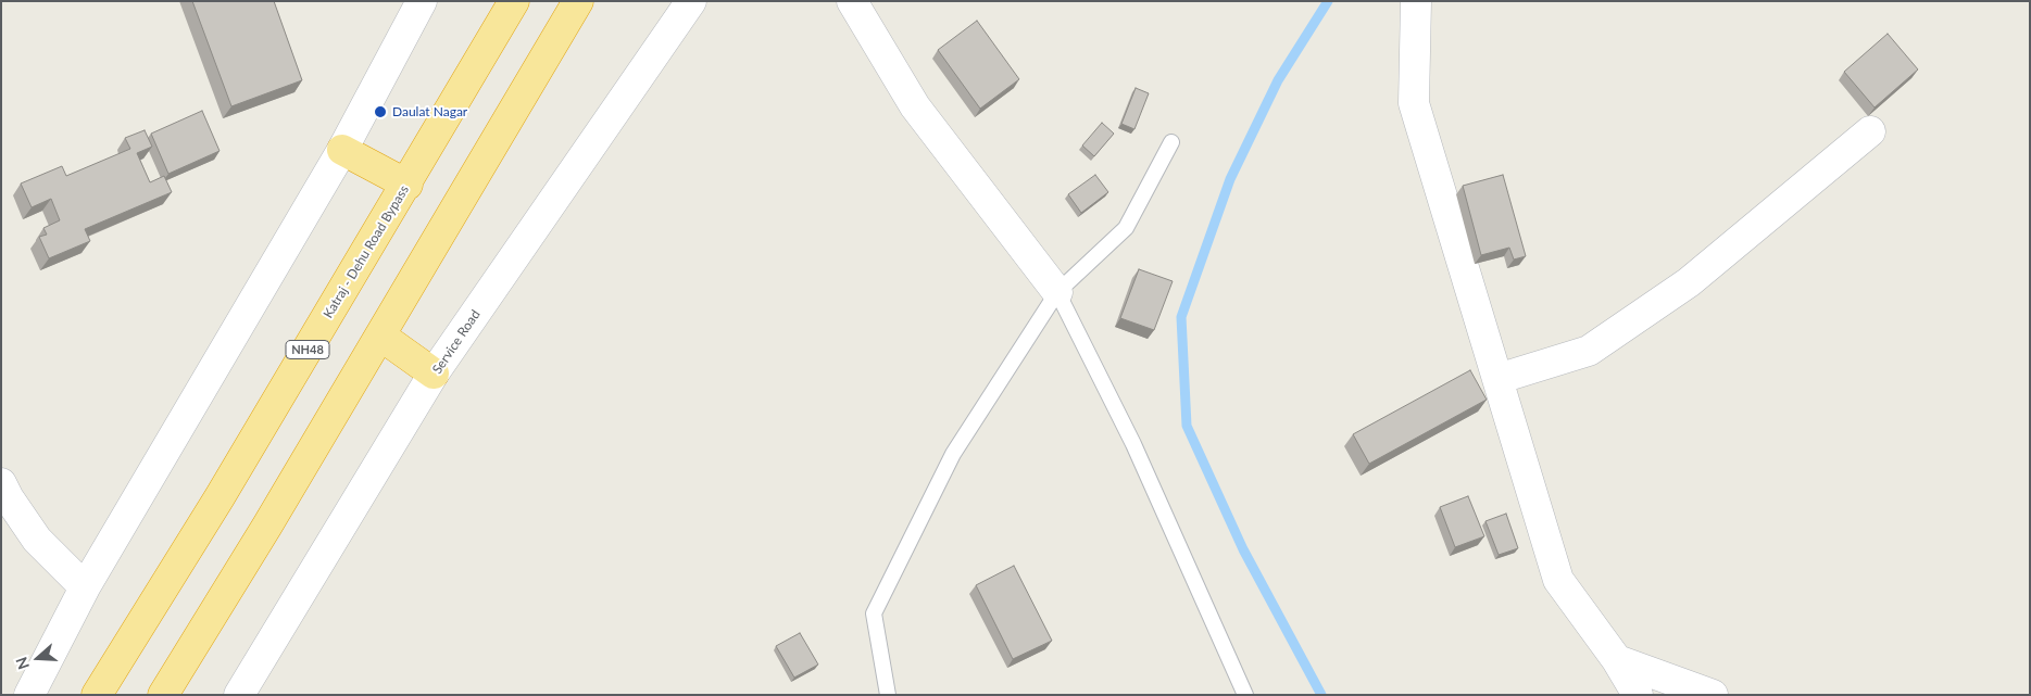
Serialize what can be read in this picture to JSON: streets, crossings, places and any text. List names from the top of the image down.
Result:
{
  "streets": {
    "highway": ["Katraj - Dehu Road Bypass", "NH48"],
    "street": ["Service Road"]
  },
  "places": ["Daulat Nagar"],
  "north": "left"
}
